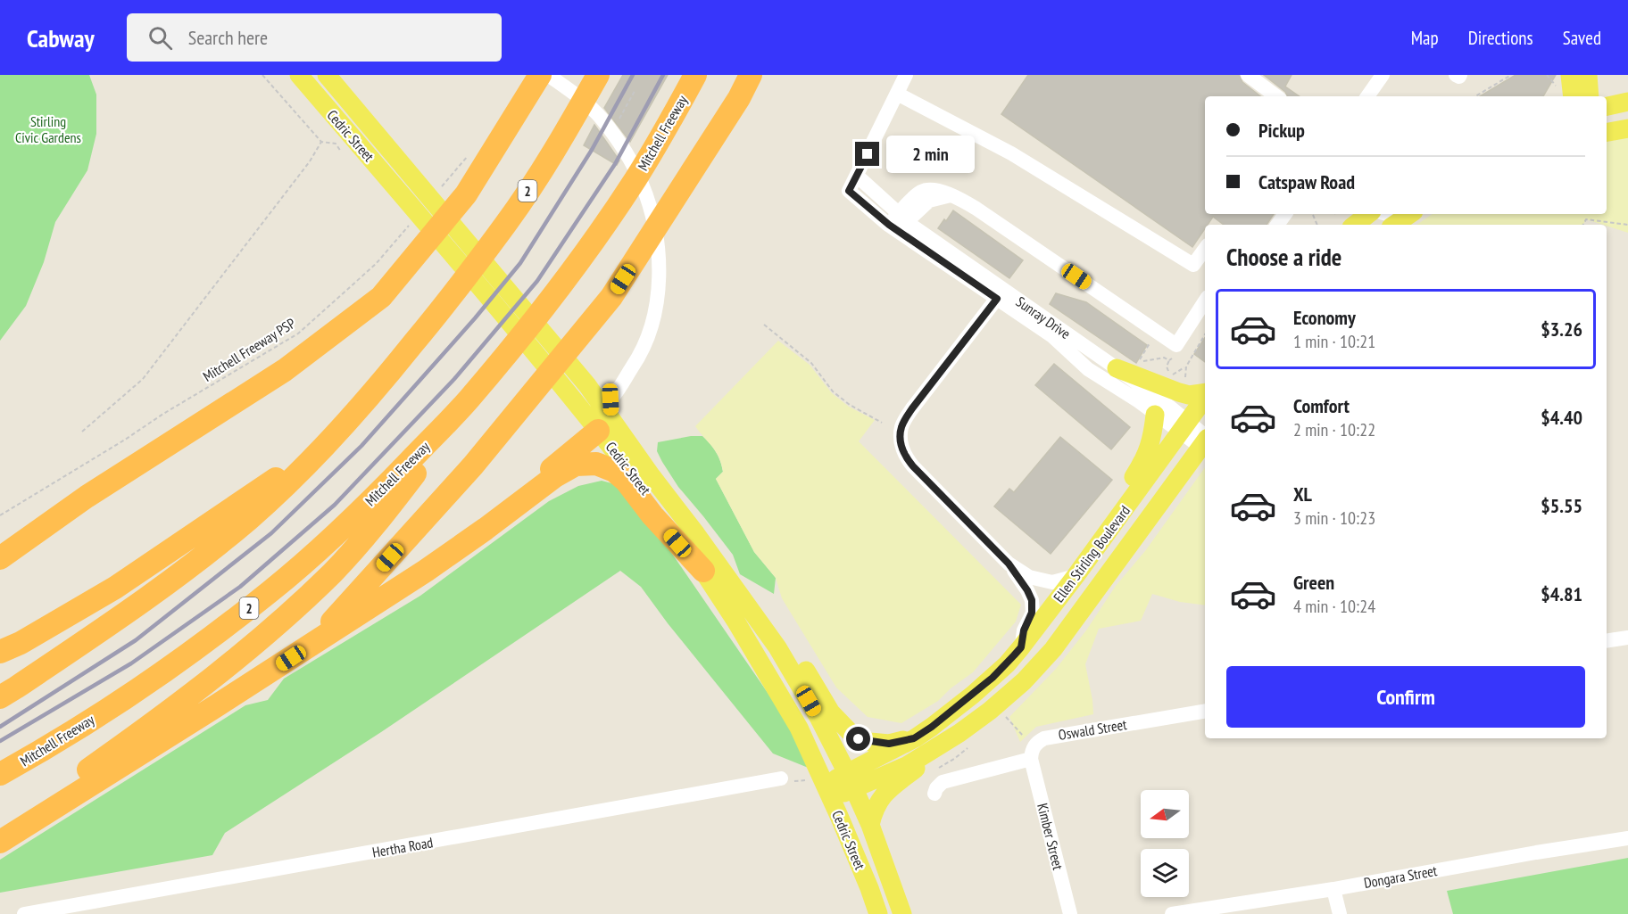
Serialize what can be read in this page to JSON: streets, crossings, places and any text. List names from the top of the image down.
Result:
{
  "streets": {
    "highway": ["Mitchell Freeway", "2"],
    "main road": ["Cedric Street", "Ellen Stirling Boulevard"],
    "street": [
      "Sunray Drive",
      "Oswald Street",
      "Kimber Street",
      "Hertha Road",
      "Dongara Street"
    ],
    "path": ["Mitchell Freeway PSP"]
  },
  "crossings": [
    ["Cedric Street", "Mitchell Freeway PSP"],
    ["Cedric Street", "Ellen Stirling Boulevard"],
    ["Sunray Drive", "Ellen Stirling Boulevard"],
    ["Oswald Street", "Kimber Street"]
  ],
  "parks": ["Stirling Civic Gardens"],
  "north": "left",
  "page": {
    "header": "Cabway",
    "search": "Search here",
    "nav": ["Map", "Directions", "Saved"],
    "banner": ["Pickup", "Catspaw Road"],
    "bubble": "2 min",
    "heading": "Choose a ride",
    "list": [
      {
        "name": "Economy",
        "note": "1 min · 10:21",
        "value": "$3.26"
      },
      {
        "name": "Comfort",
        "note": "2 min · 10:22",
        "value": "$4.40"
      },
      {
        "name": "XL",
        "note": "3 min · 10:23",
        "value": "$5.55"
      },
      {
        "name": "Green",
        "note": "4 min · 10:24",
        "value": "$4.81"
      }
    ],
    "buttons": "Confirm"
  }
}
